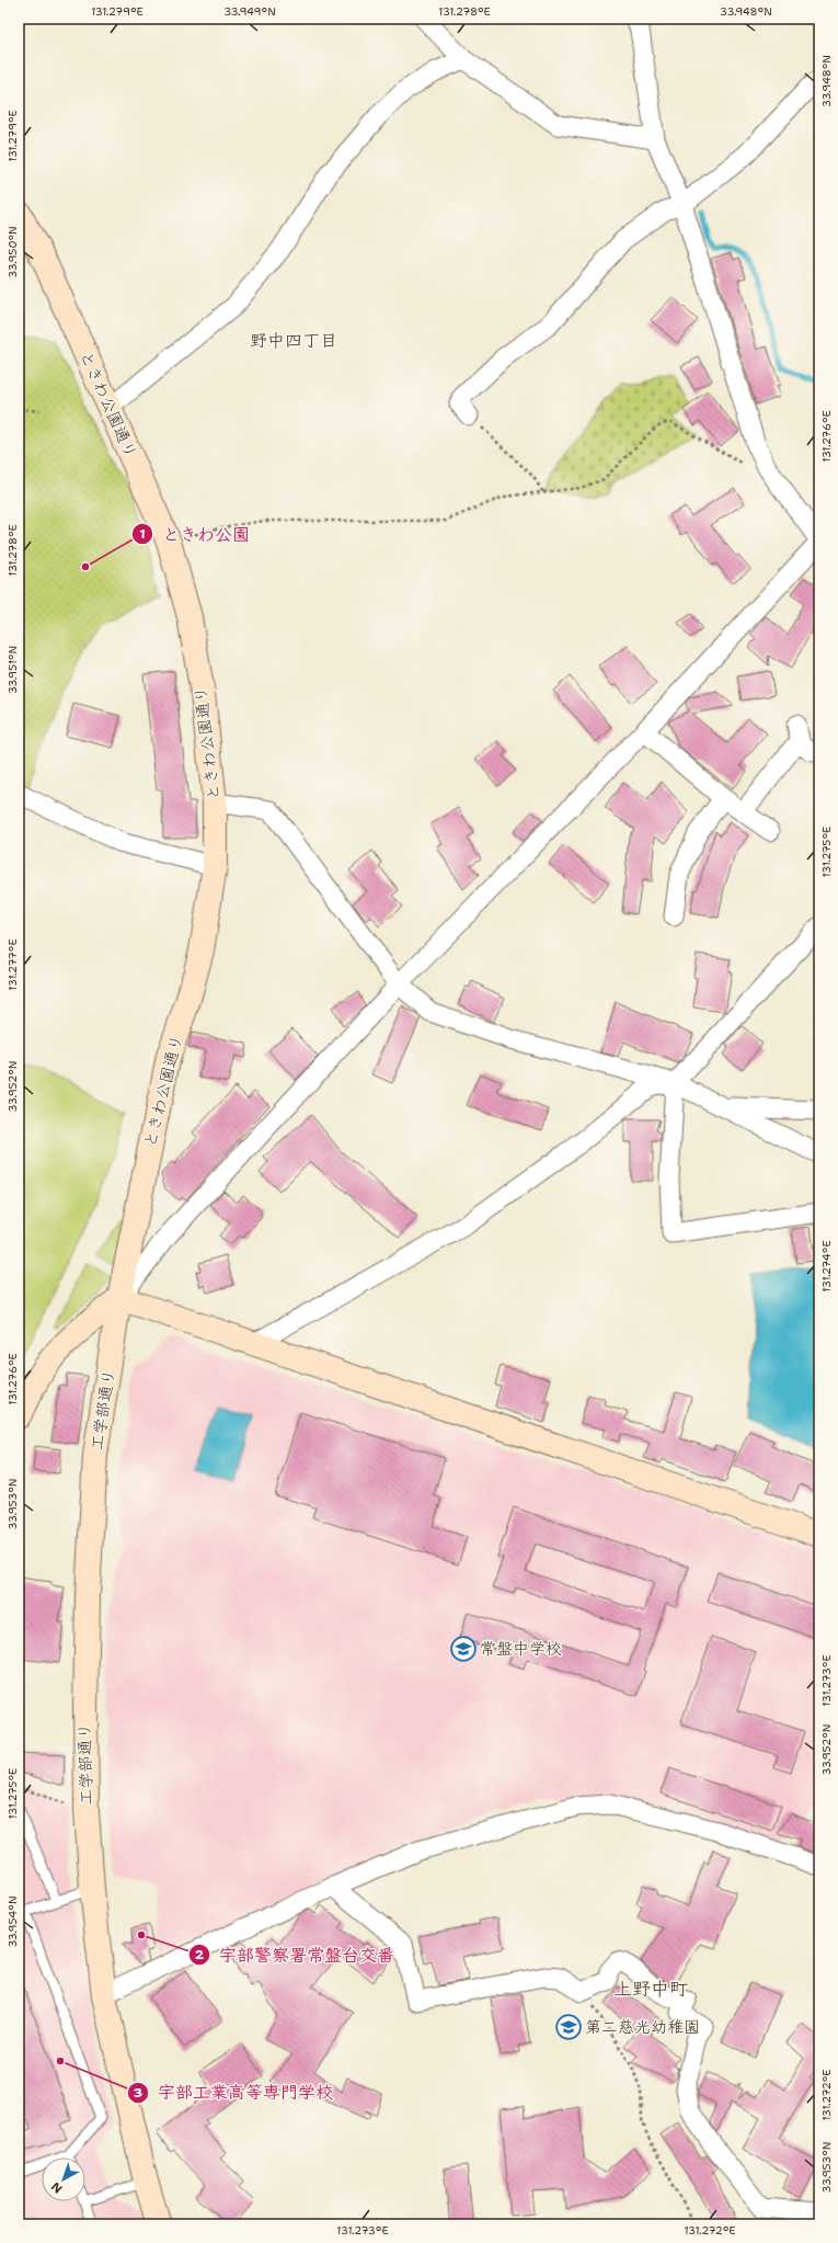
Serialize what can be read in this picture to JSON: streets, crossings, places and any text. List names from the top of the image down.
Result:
{
  "streets": {
    "street": ["ときわ公園通り", "工学部通り"]
  },
  "crossings": [
    ["ときわ公園通り", "工学部通り"]
  ],
  "districts": ["野中四丁目", "上野中町"],
  "places": {
    "other": ["ときわ公園", "宇部警察署常盤台交番", "宇部工業高等専門学校"],
    "school or university": ["常盤中学校", "第二慈光幼稚園"]
  },
  "north": "bottom left",
  "coordinates": [
    "131.279°E",
    "33.949°N",
    "131.278°E",
    "33.948°N",
    "33.950°N",
    "131.276°E",
    "33.951°N",
    "131.275°E",
    "131.277°E",
    "33.952°N",
    "131.274°E",
    "33.953°N",
    "131.273°E",
    "33.954°N",
    "131.272°E"
  ]
}
